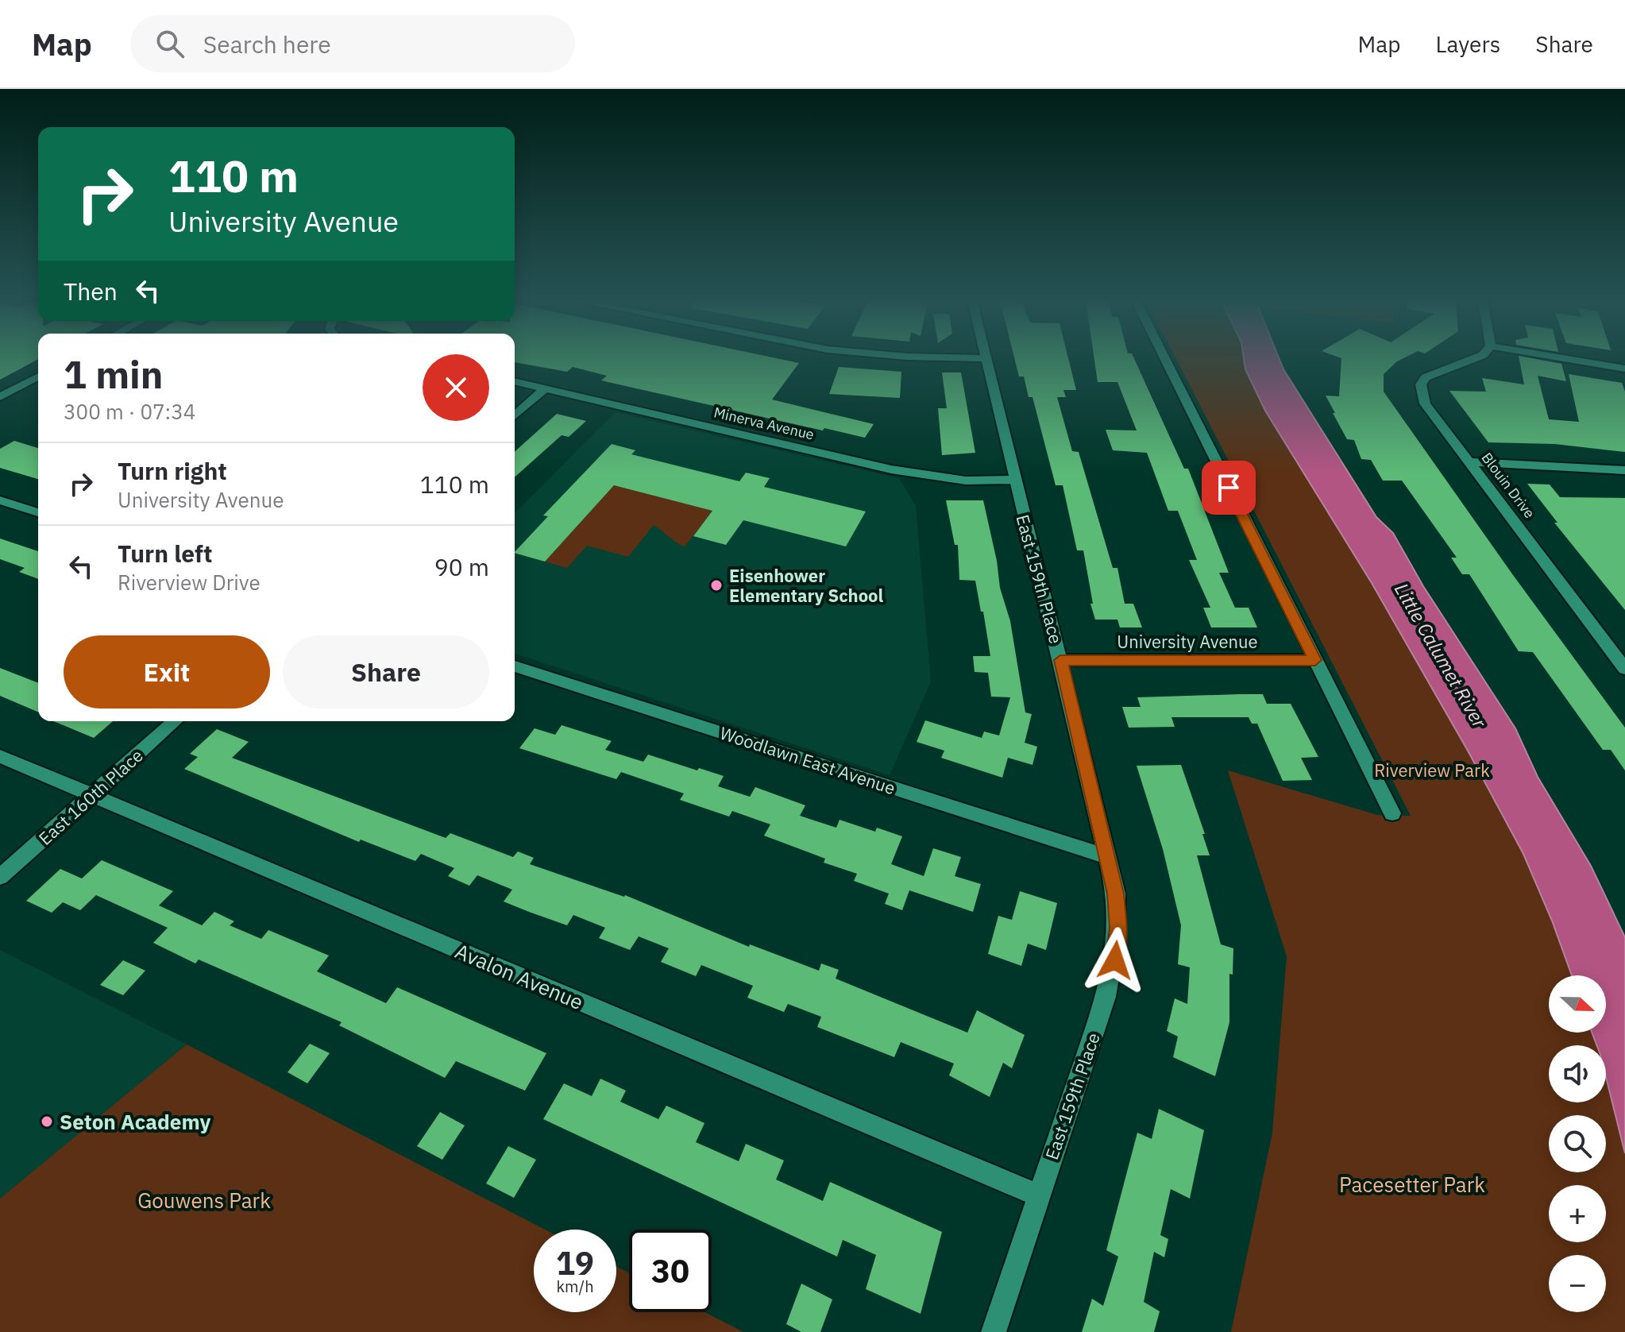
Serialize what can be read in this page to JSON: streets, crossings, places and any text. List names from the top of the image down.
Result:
{
  "streets": {
    "street": [
      "Minerva Avenue",
      "Blouin Drive",
      "East 159th Place",
      "University Avenue",
      "Woodlawn East Avenue",
      "East 160th Place",
      "Avalon Avenue"
    ]
  },
  "crossings": [
    ["Minerva Avenue", "East 159th Place"],
    ["East 159th Place", "University Avenue"],
    ["East 159th Place", "Woodlawn East Avenue"],
    ["East 159th Place", "Avalon Avenue"],
    ["East 160th Place", "Avalon Avenue"]
  ],
  "water": ["Little Calumet River"],
  "parks": ["Riverview Park", "Pacesetter Park", "Gouwens Park"],
  "places": ["Eisenhower Elementary School", "Seton Academy"],
  "north": "right",
  "page": {
    "header": "Map",
    "search": "Search here",
    "nav": ["Map", "Layers", "Share"],
    "turn": ["110 m", "University Avenue"],
    "then": "Then",
    "heading": ["1 min", "300 m · 07:34"],
    "list": [
      {
        "name": "Turn right",
        "note": "University Avenue",
        "value": "110 m"
      },
      {
        "name": "Turn left",
        "note": "Riverview Drive",
        "value": "90 m"
      }
    ],
    "buttons": ["Exit", "Share"],
    "map_buttons": ["+", "−"],
    "speed": "19 km/h",
    "limit": "30"
  }
}
